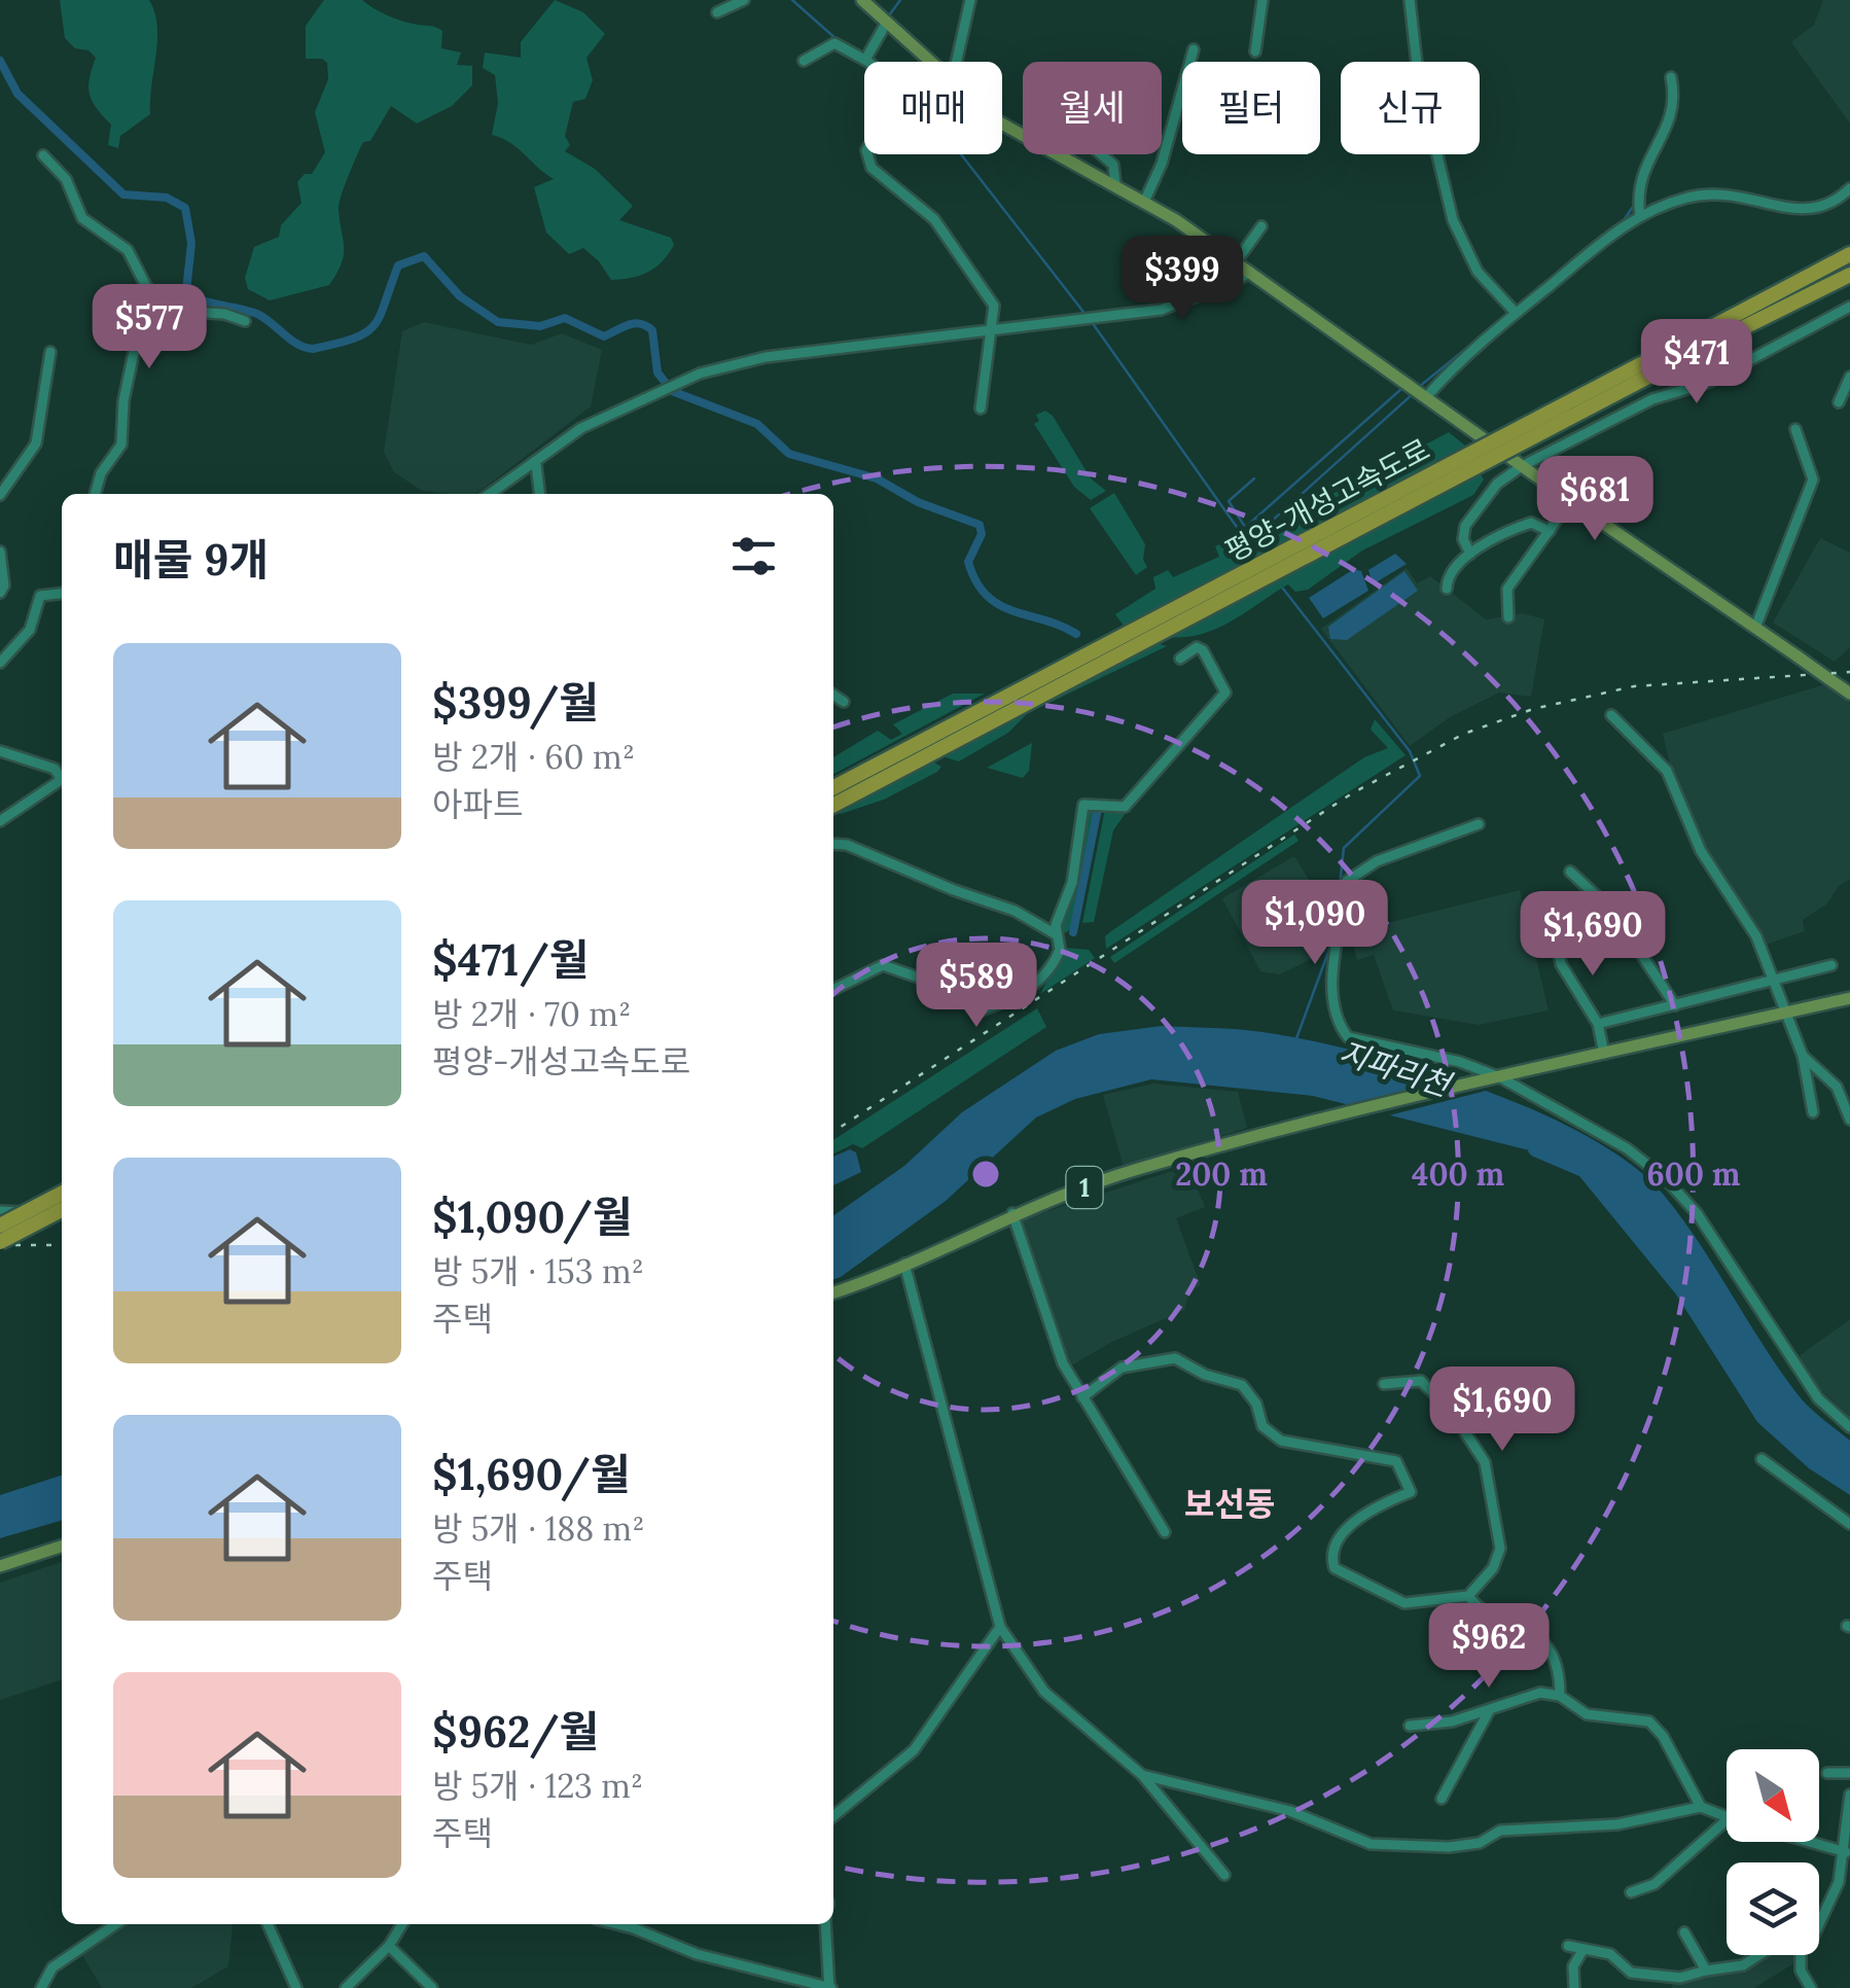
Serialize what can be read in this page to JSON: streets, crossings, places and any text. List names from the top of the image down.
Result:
{
  "streets": {
    "highway": ["평양-개성고속도로"],
    "main road": ["1"]
  },
  "districts": ["보선동"],
  "water": ["지파리천"],
  "north": "bottom right",
  "page": {
    "chip": [
      "매매",
      "월세",
      "필터",
      "신규"
    ],
    "price": [
      "$399",
      "$577",
      "$471",
      "$681",
      "$1,090",
      "$1,690",
      "$589",
      "$1,690",
      "$962"
    ],
    "heading": "매물 9개",
    "list": [
      {
        "name": "$399/월",
        "note": "방 2개 · 60 m² · 아파트"
      },
      {
        "name": "$471/월",
        "note": "방 2개 · 70 m² · 평양-개성고속도로"
      },
      {
        "name": "$1,090/월",
        "note": "방 5개 · 153 m² · 주택"
      },
      {
        "name": "$1,690/월",
        "note": "방 5개 · 188 m² · 주택"
      },
      {
        "name": "$962/월",
        "note": "방 5개 · 123 m² · 주택"
      }
    ]
  },
  "rings": ["200 m", "400 m", "600 m"]
}
